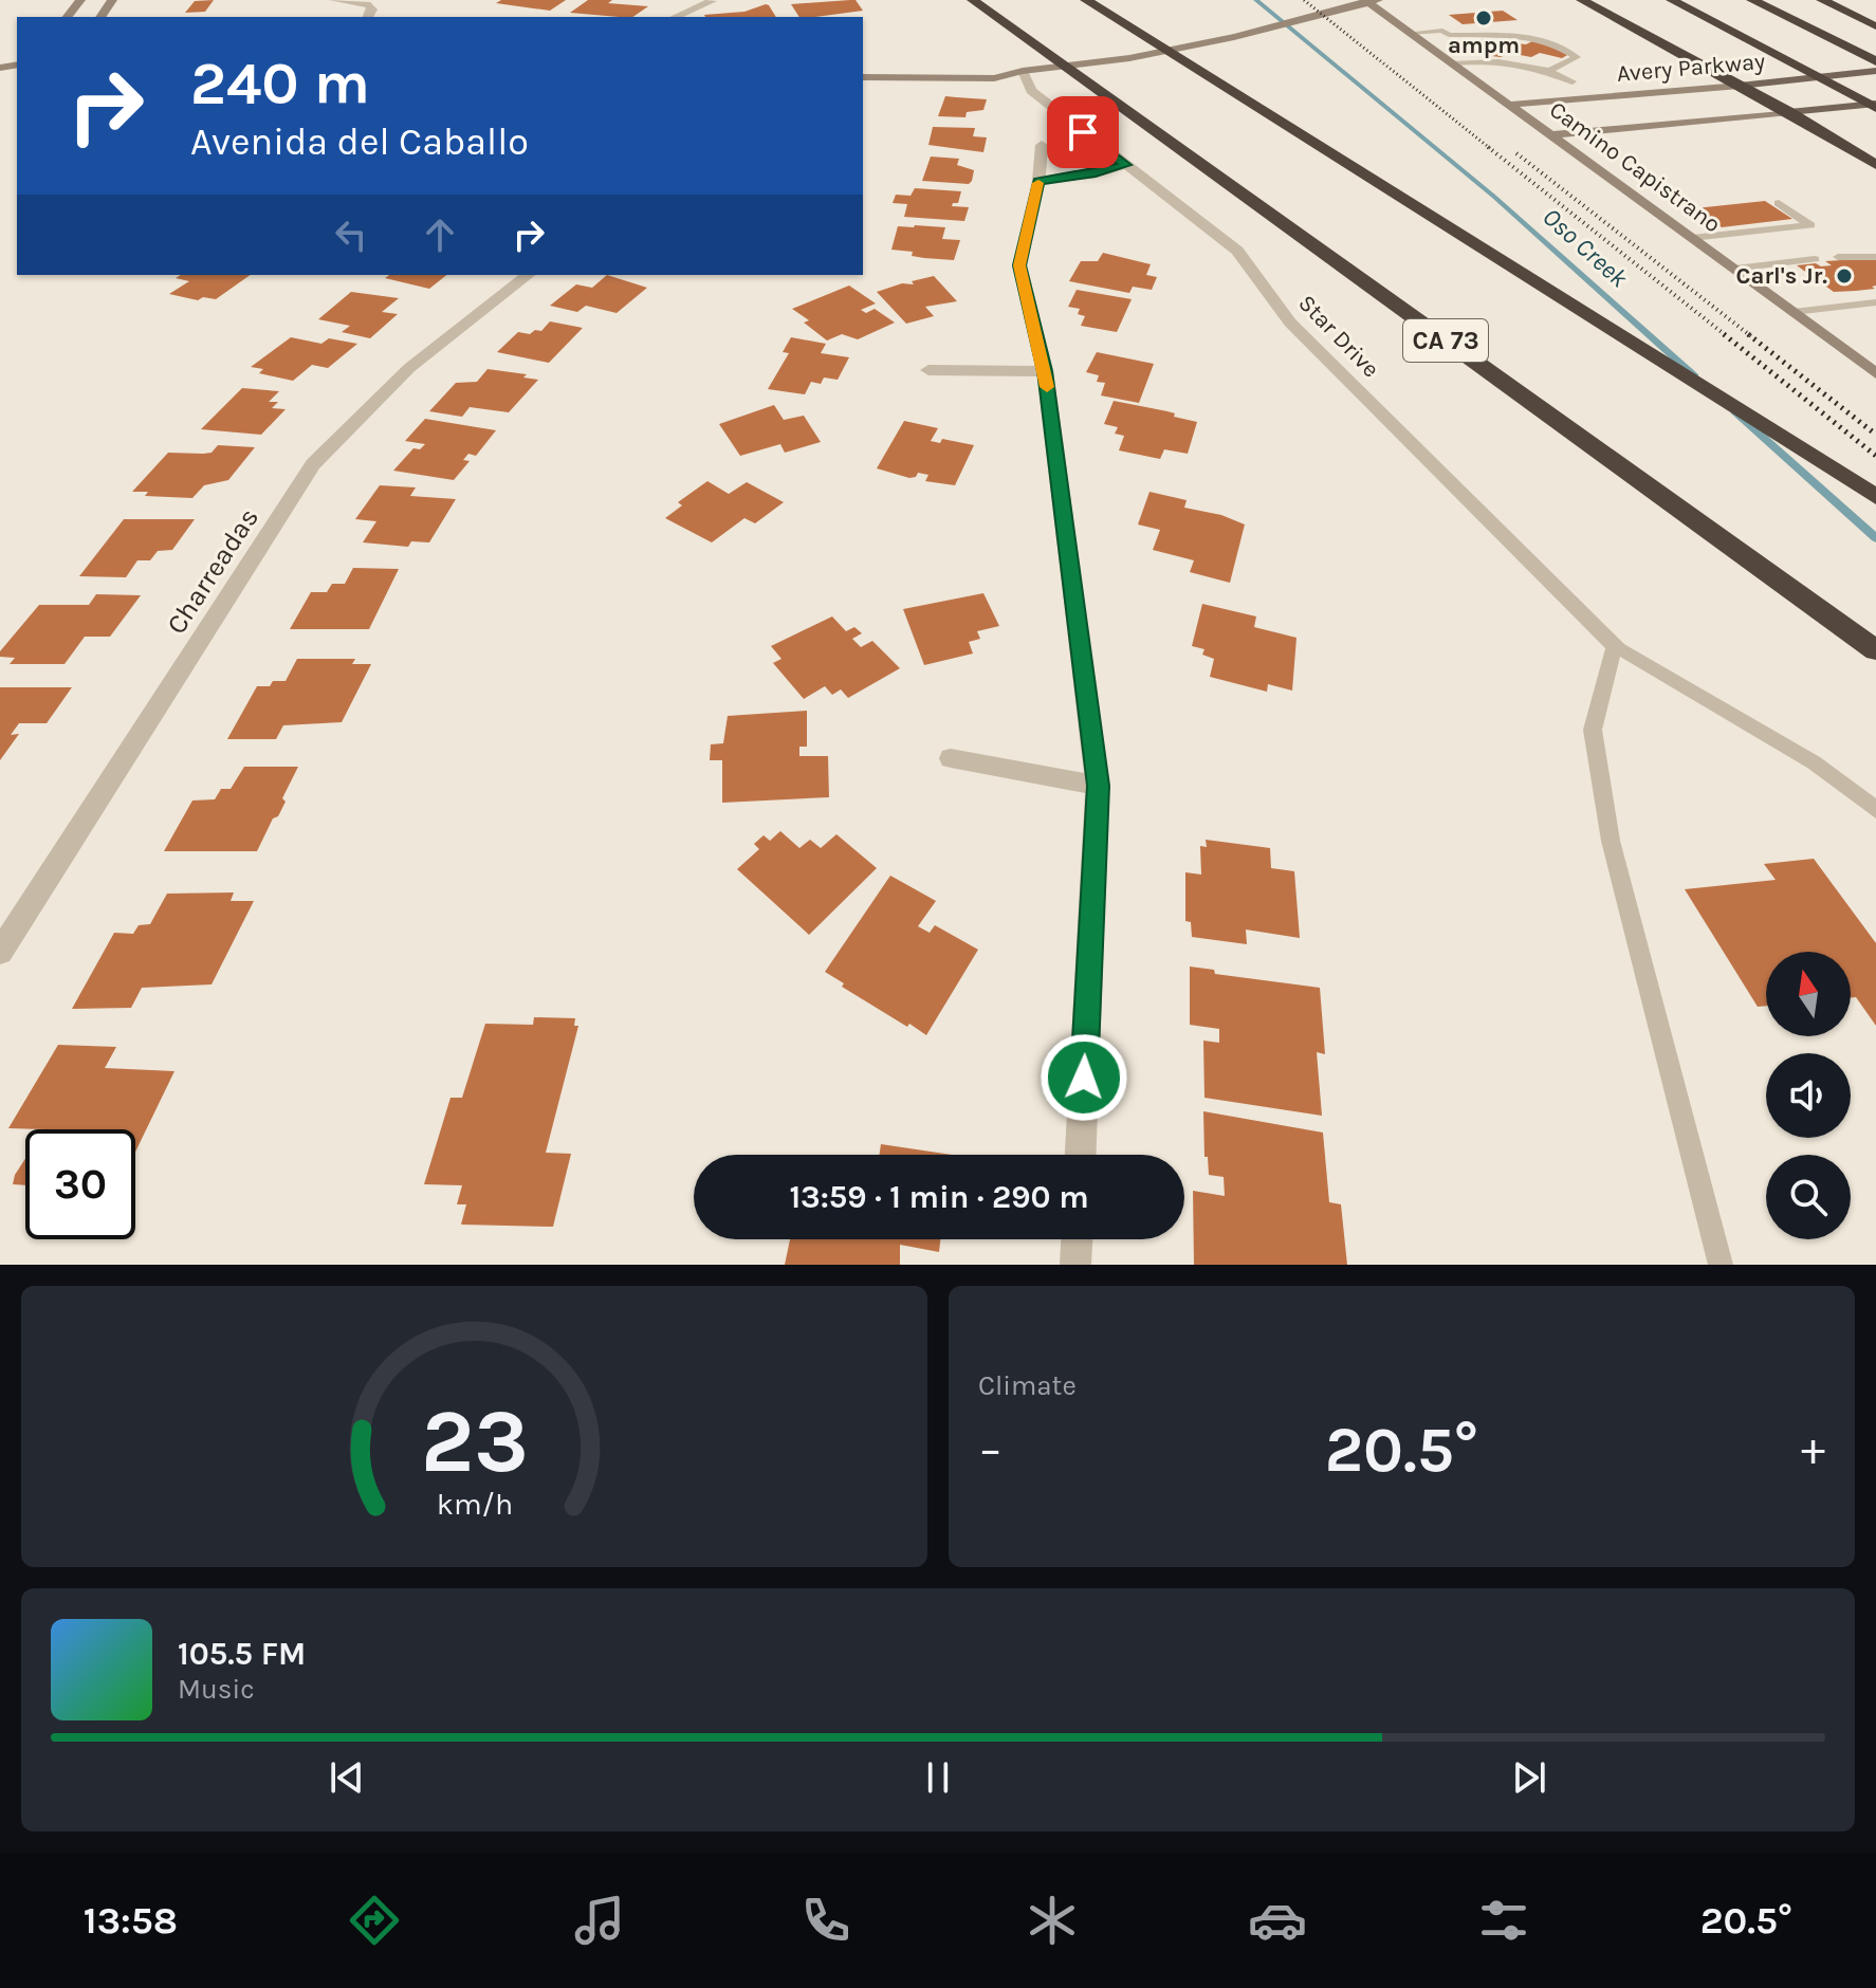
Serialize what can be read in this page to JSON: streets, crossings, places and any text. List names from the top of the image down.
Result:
{
  "streets": {
    "highway": ["CA 73"],
    "main road": ["Avery Parkway", "Camino Capistrano"],
    "street": ["Star Drive", "Charreadas"]
  },
  "crossings": [
    ["Avery Parkway", "Camino Capistrano"]
  ],
  "water": ["Oso Creek"],
  "places": ["ampm", "Carl's Jr."],
  "north": "top",
  "page": {
    "turn": ["240 m", "Avenida del Caballo"],
    "limit": "30",
    "trip": "13:59 · 1 min · 290 m",
    "tile": "Climate",
    "heat": ["−", "20.5°", "+"],
    "song": ["105.5 FM", "Music"],
    "tabs": ["13:58", "20.5°"],
    "gauge": ["23", "km/h"]
  }
}
